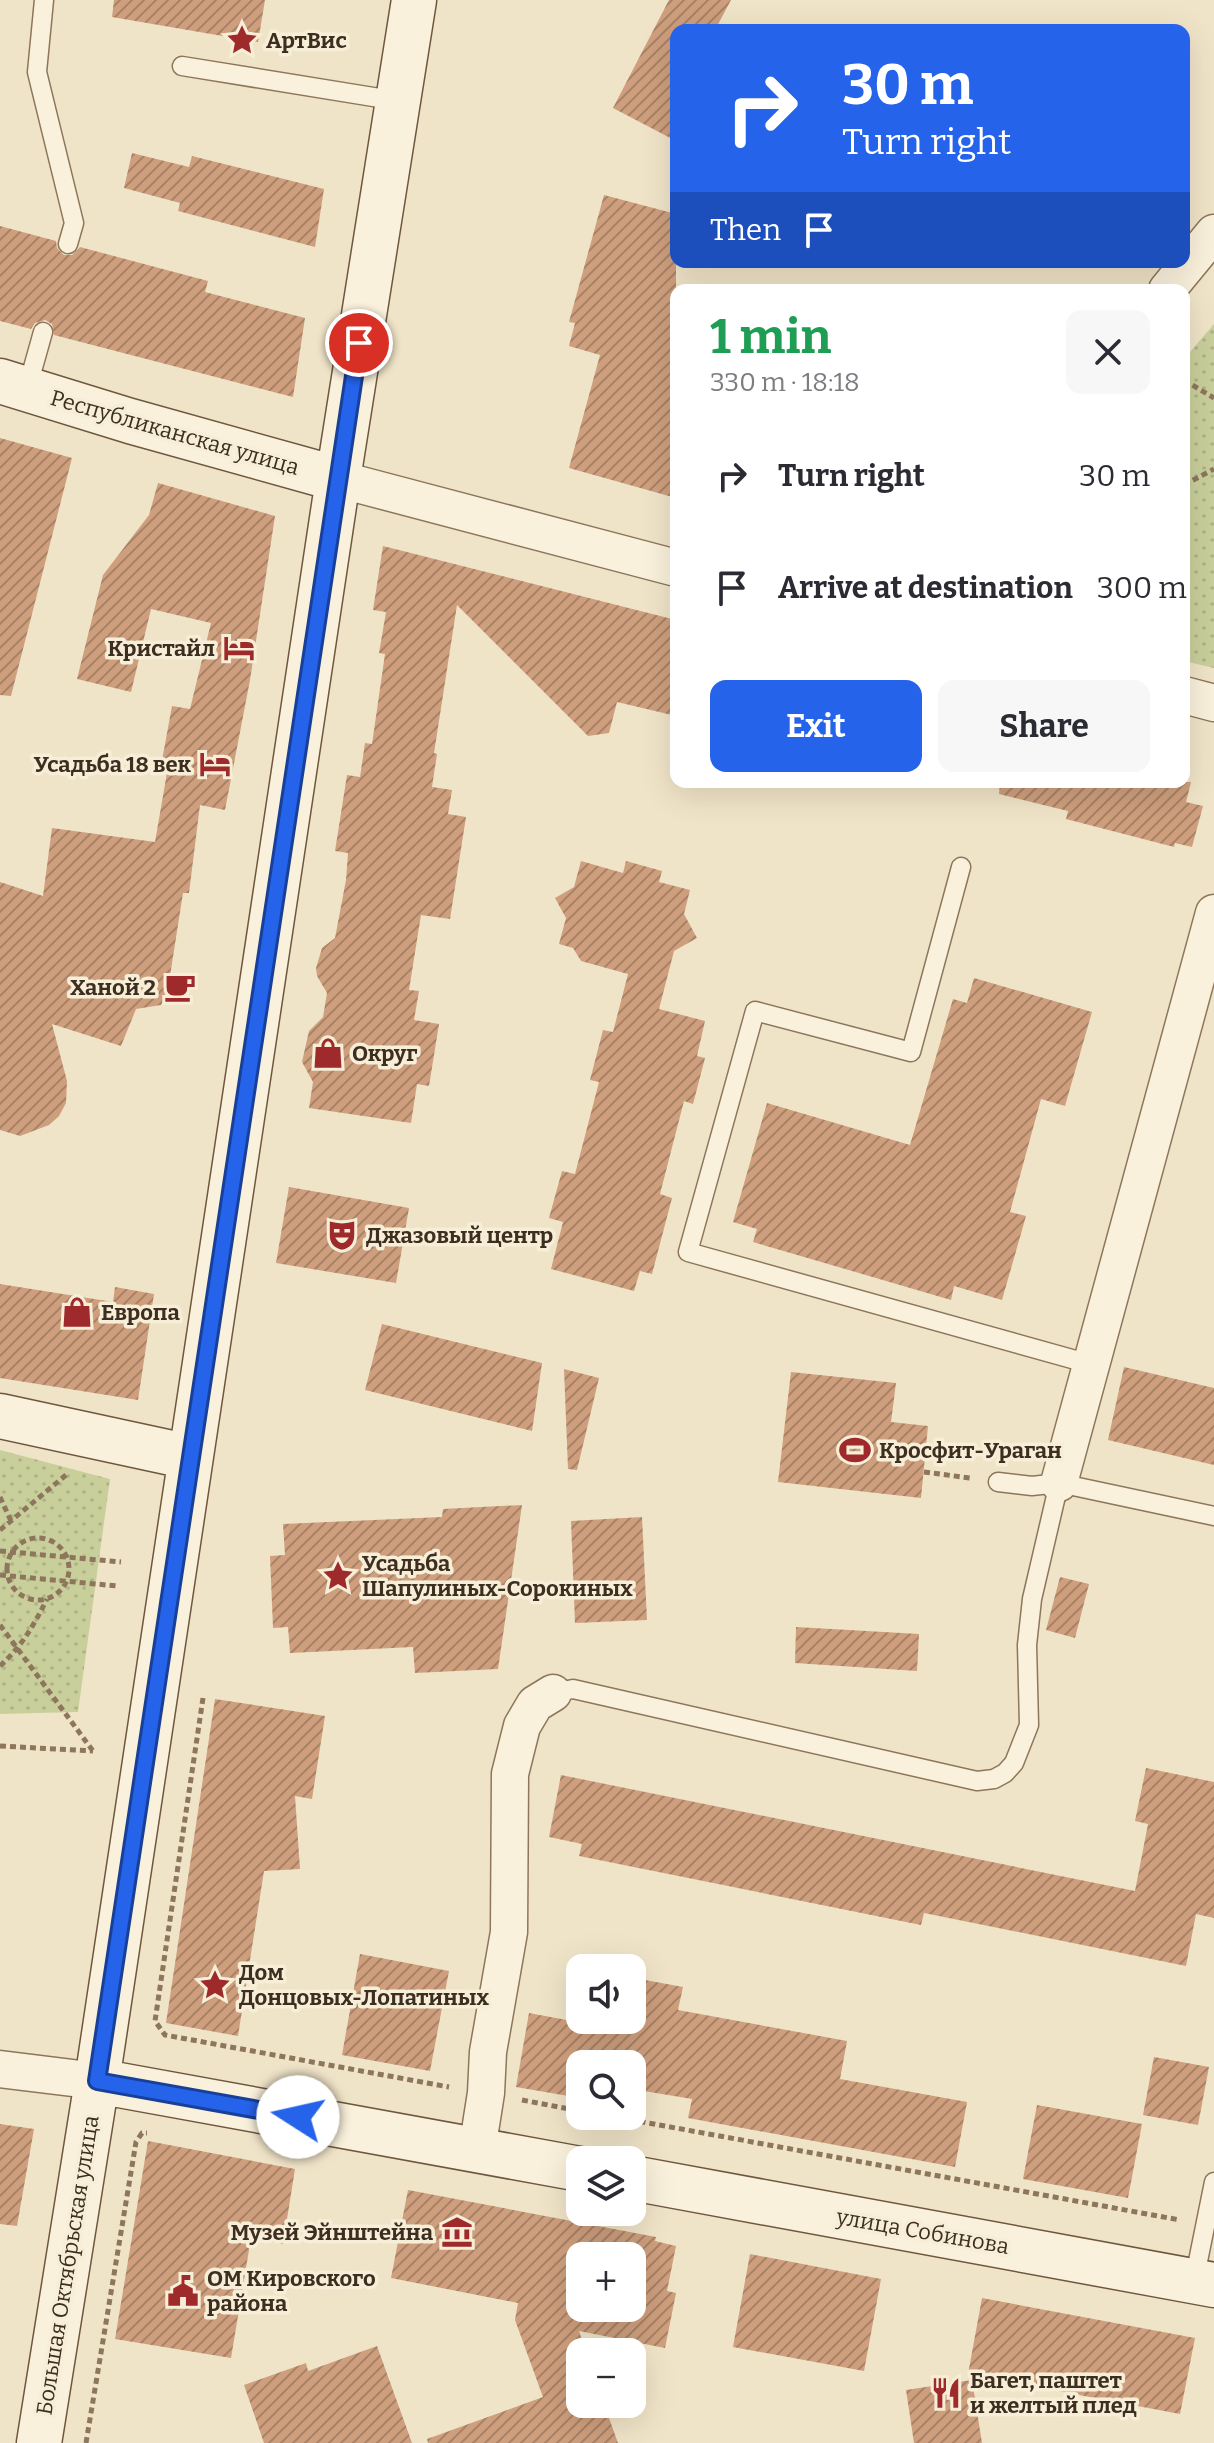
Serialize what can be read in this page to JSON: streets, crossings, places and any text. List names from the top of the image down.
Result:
{
  "streets": {
    "main road": ["Республиканская улица", "улица Собинова", "Большая Октябрьская улица"]
  },
  "crossings": [
    ["Республиканская улица", "Большая Октябрьская улица"]
  ],
  "places": {
    "place": ["АртВис", "Усадьба Шапулиных-Сорокиных", "Дом Донцовых-Лопатиных"],
    "hotel": ["Кристайл", "Усадьба 18 век"],
    "cafe": ["Ханой 2"],
    "shop": ["Округ", "Европа"],
    "theatre": ["Джазовый центр"],
    "sports": ["Кросфит-Ураган"],
    "museum": ["Музей Эйнштейна"],
    "public building": ["ОМ Кировского района"],
    "restaurant": ["Багет, паштет и желтый плед"]
  },
  "page": {
    "turn": ["30 m", "Turn right"],
    "then": "Then",
    "heading": ["1 min", "330 m · 18:18"],
    "list": [
      {
        "name": "Turn right",
        "value": "30 m"
      },
      {
        "name": "Arrive at destination",
        "value": "300 m"
      }
    ],
    "buttons": ["Exit", "Share"],
    "map_buttons": ["+", "−"]
  }
}
